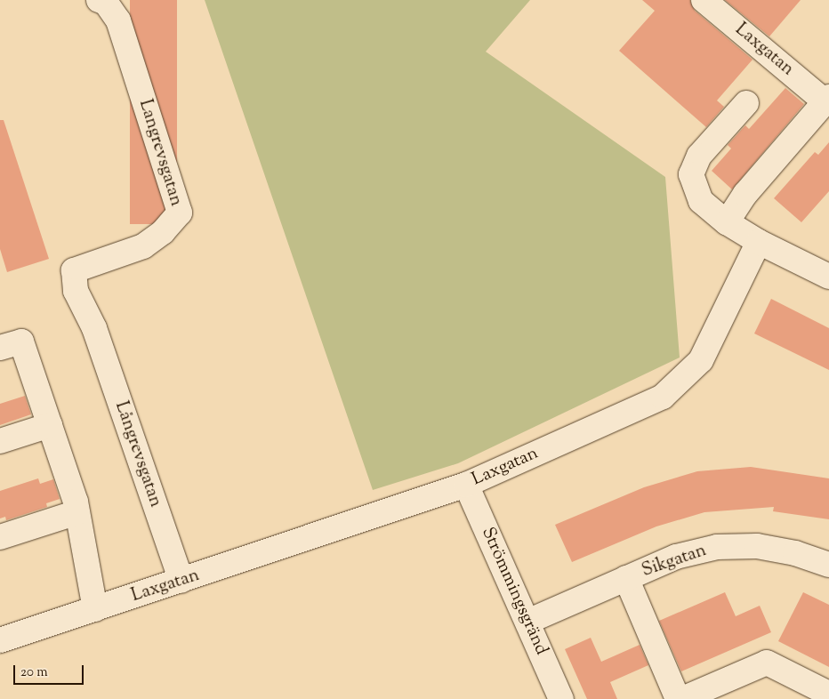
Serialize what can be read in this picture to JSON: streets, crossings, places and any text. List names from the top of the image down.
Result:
{
  "streets": {
    "street": [
      "Laxgatan",
      "Langrevsgatan",
      "Långrevsgatan",
      "Sikgatan",
      "Strömmingsgränd"
    ]
  },
  "crossings": [
    ["Laxgatan", "Långrevsgatan"],
    ["Laxgatan", "Strömmingsgränd"],
    ["Langrevsgatan", "Långrevsgatan"],
    ["Sikgatan", "Strömmingsgränd"]
  ],
  "scale_bar": "20 m"
}
